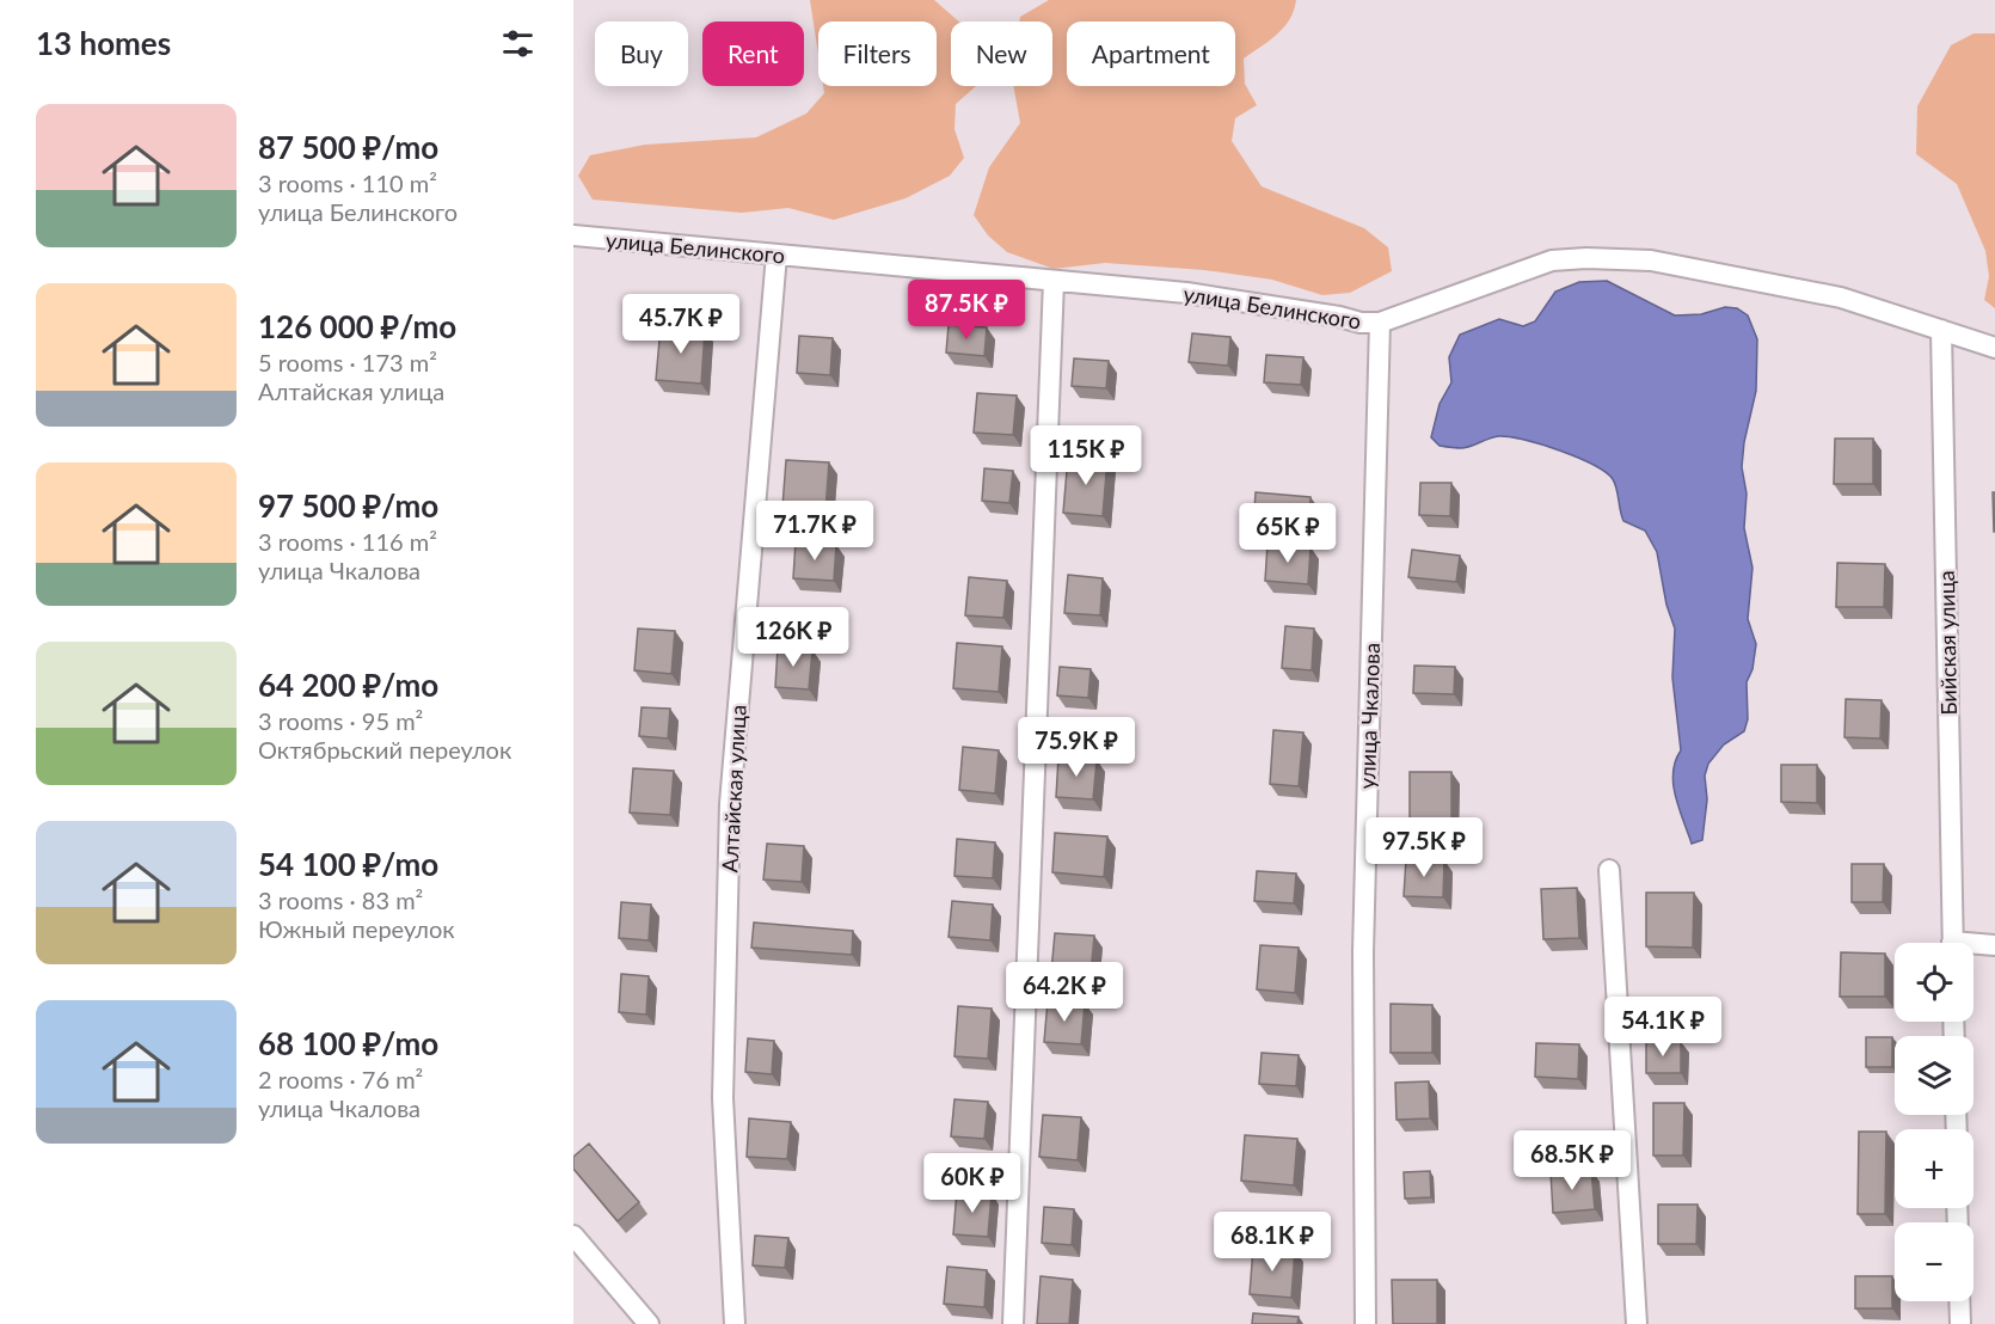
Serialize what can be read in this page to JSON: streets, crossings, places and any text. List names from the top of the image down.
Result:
{
  "streets": {
    "street": [
      "улица Белинского",
      "Бийская улица",
      "улица Чкалова",
      "Алтайская улица"
    ]
  },
  "crossings": [
    ["улица Белинского", "Бийская улица"],
    ["улица Белинского", "улица Чкалова"],
    ["улица Белинского", "Алтайская улица"]
  ],
  "page": {
    "heading": "13 homes",
    "chip": [
      "Buy",
      "Rent",
      "Filters",
      "New",
      "Apartment"
    ],
    "list": [
      {
        "name": "87 500 ₽/mo",
        "note": "3 rooms · 110 m² · улица Белинского"
      },
      {
        "name": "126 000 ₽/mo",
        "note": "5 rooms · 173 m² · Алтайская улица"
      },
      {
        "name": "97 500 ₽/mo",
        "note": "3 rooms · 116 m² · улица Чкалова"
      },
      {
        "name": "64 200 ₽/mo",
        "note": "3 rooms · 95 m² · Октябрьский переулок"
      },
      {
        "name": "54 100 ₽/mo",
        "note": "3 rooms · 83 m² · Южный переулок"
      },
      {
        "name": "68 100 ₽/mo",
        "note": "2 rooms · 76 m² · улица Чкалова"
      }
    ],
    "price": [
      "87.5K ₽",
      "45.7K ₽",
      "115K ₽",
      "71.7K ₽",
      "65K ₽",
      "126K ₽",
      "75.9K ₽",
      "97.5K ₽",
      "64.2K ₽",
      "54.1K ₽",
      "68.5K ₽",
      "60K ₽",
      "68.1K ₽"
    ],
    "map_buttons": ["+", "−"]
  }
}
